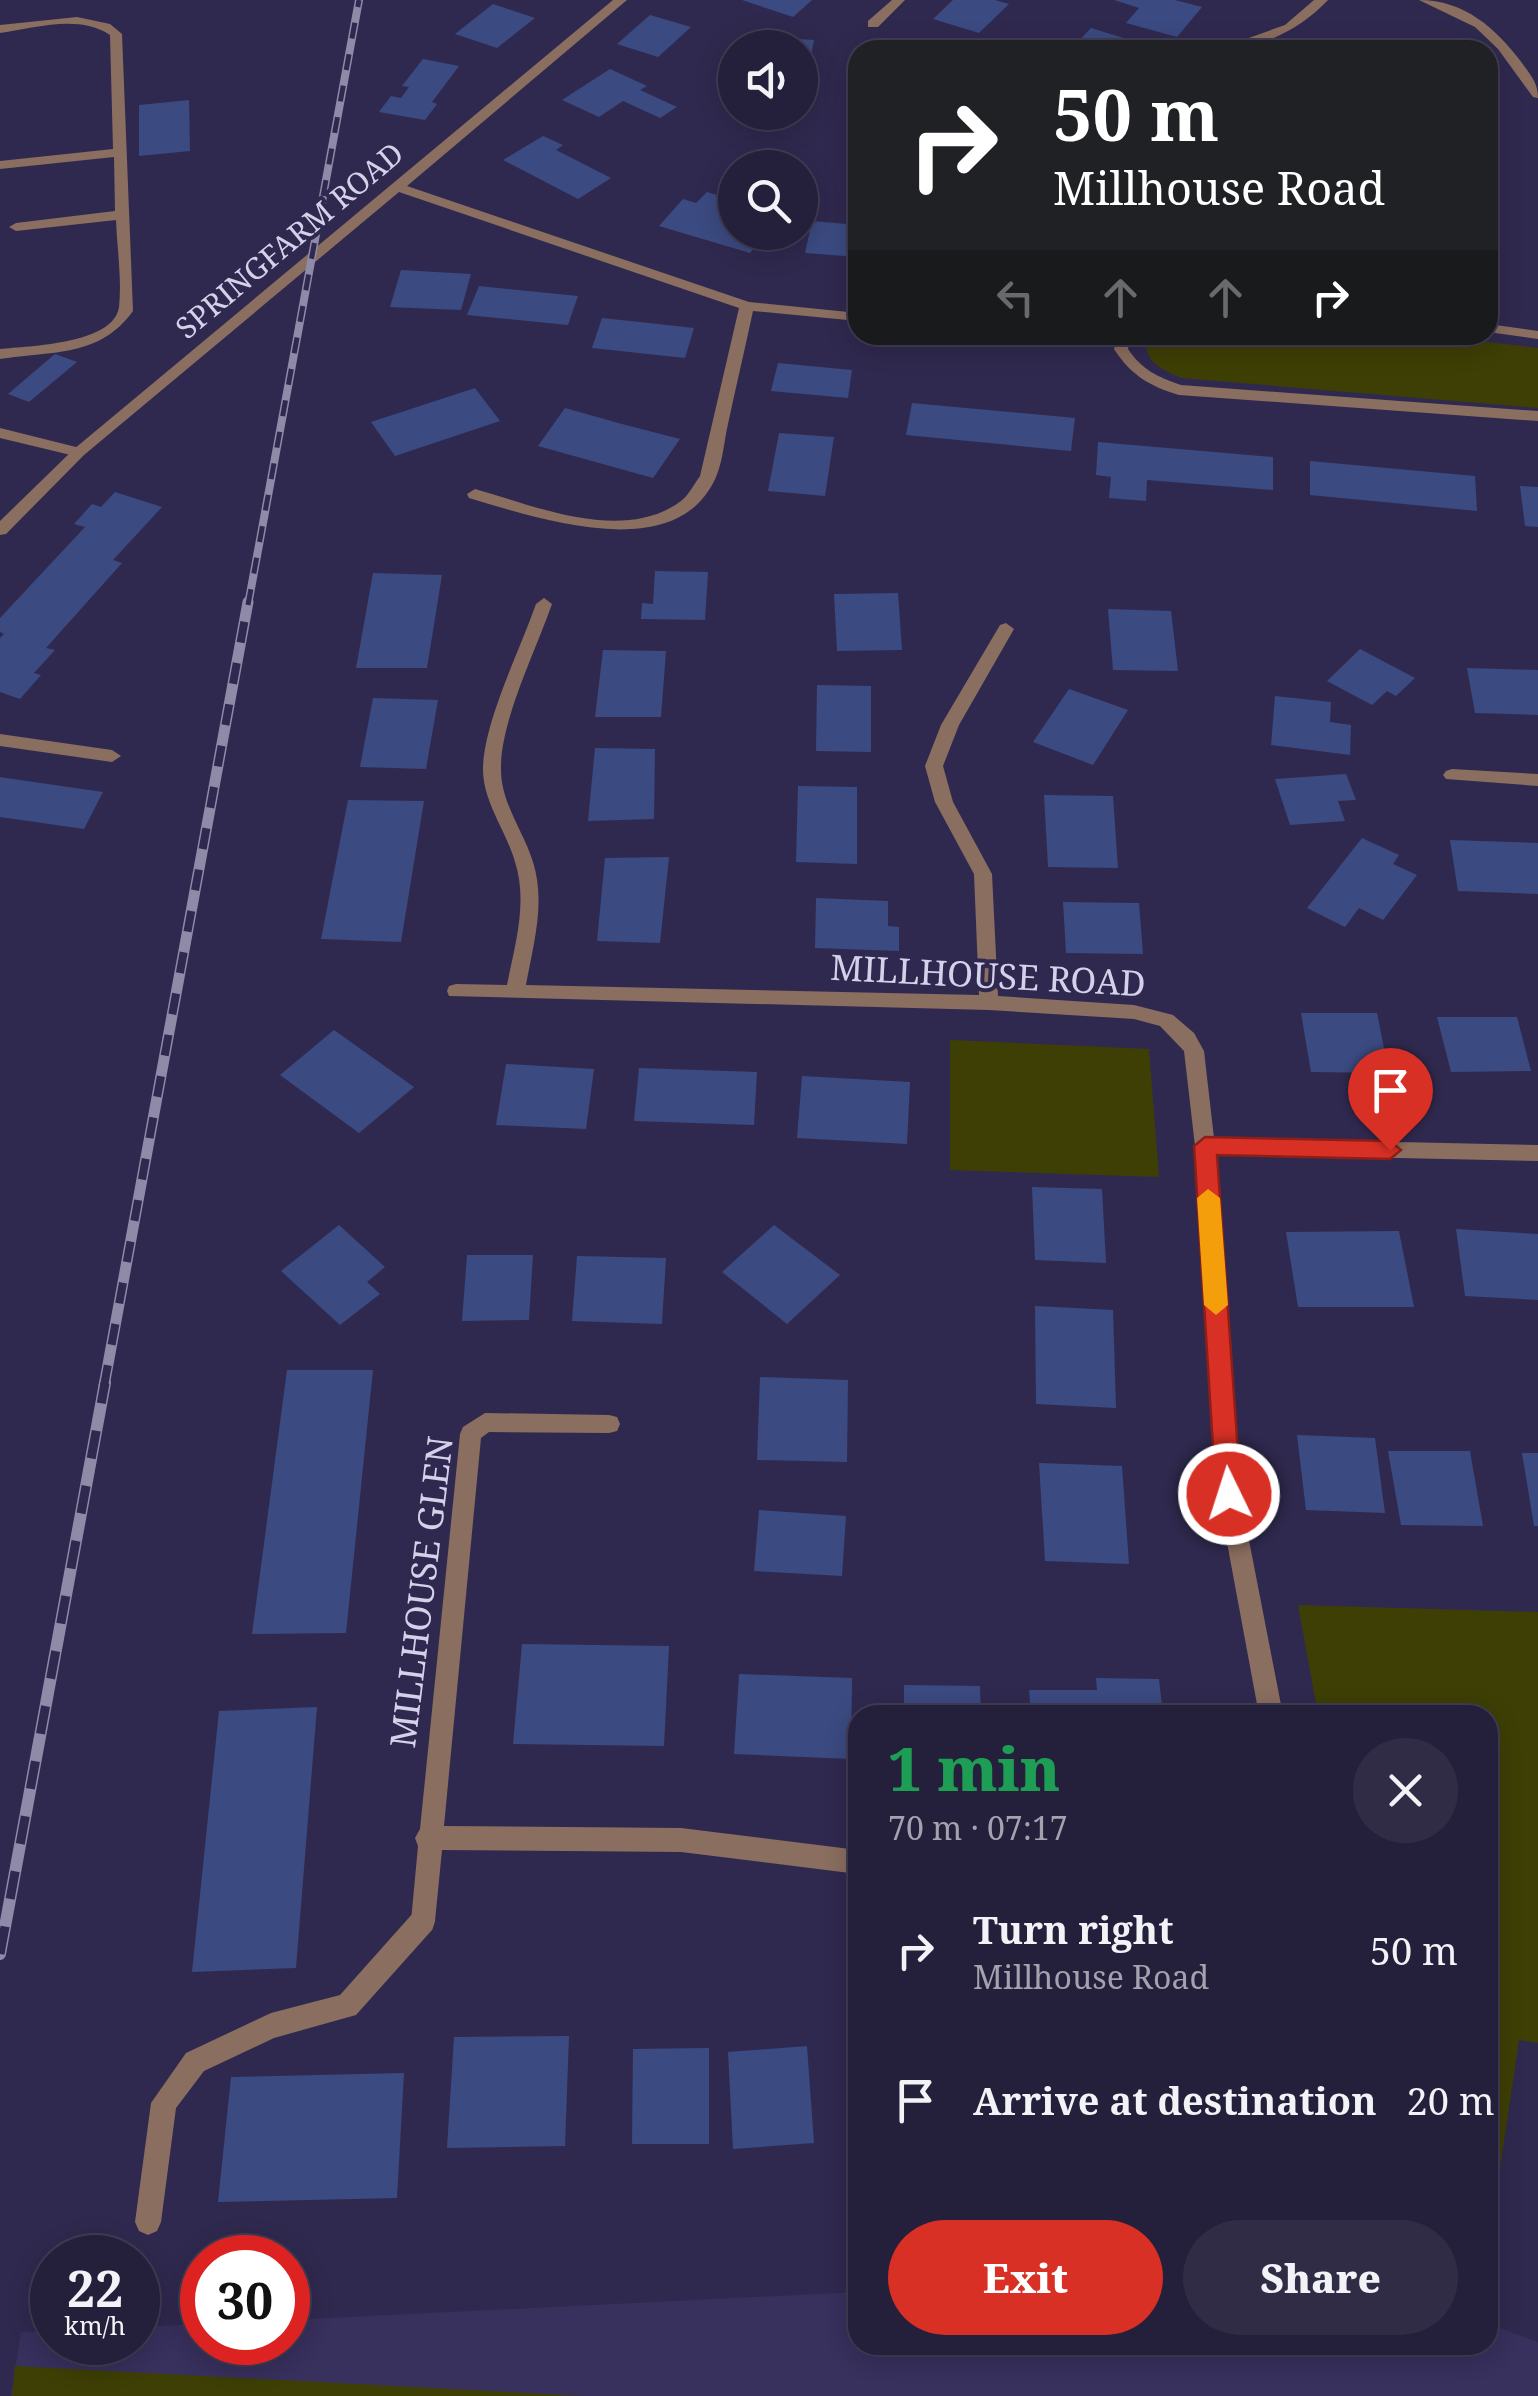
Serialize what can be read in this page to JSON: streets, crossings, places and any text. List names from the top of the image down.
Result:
{
  "streets": {
    "street": ["SPRINGFARM ROAD", "MILLHOUSE ROAD", "MILLHOUSE GLEN"]
  },
  "page": {
    "turn": ["50 m", "Millhouse Road"],
    "heading": ["1 min", "70 m · 07:17"],
    "list": [
      {
        "name": "Turn right",
        "note": "Millhouse Road",
        "value": "50 m"
      },
      {
        "name": "Arrive at destination",
        "value": "20 m"
      }
    ],
    "buttons": ["Exit", "Share"],
    "speed": "22 km/h",
    "limit": "30"
  }
}
